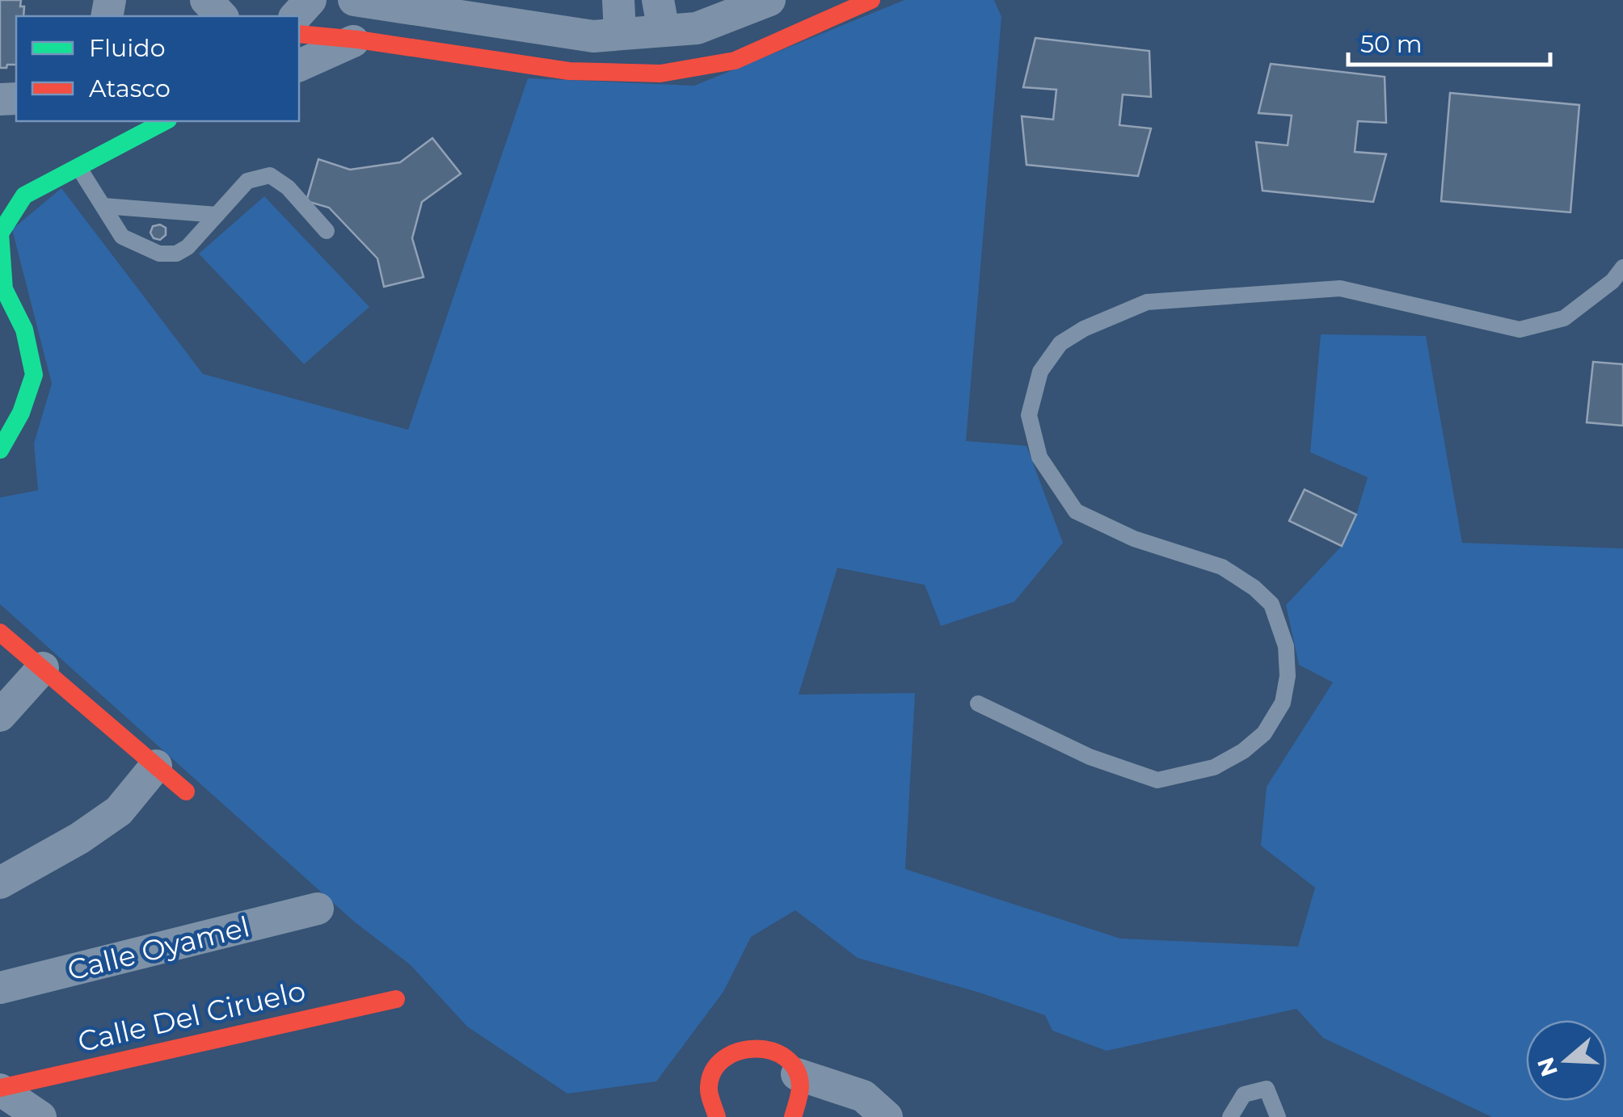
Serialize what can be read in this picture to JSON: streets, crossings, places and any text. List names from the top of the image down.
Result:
{
  "streets": {
    "street": ["Calle Oyamel", "Calle Del Ciruelo"]
  },
  "legend": ["Fluido", "Atasco"],
  "scale_bar": "50 m",
  "north": "left"
}
